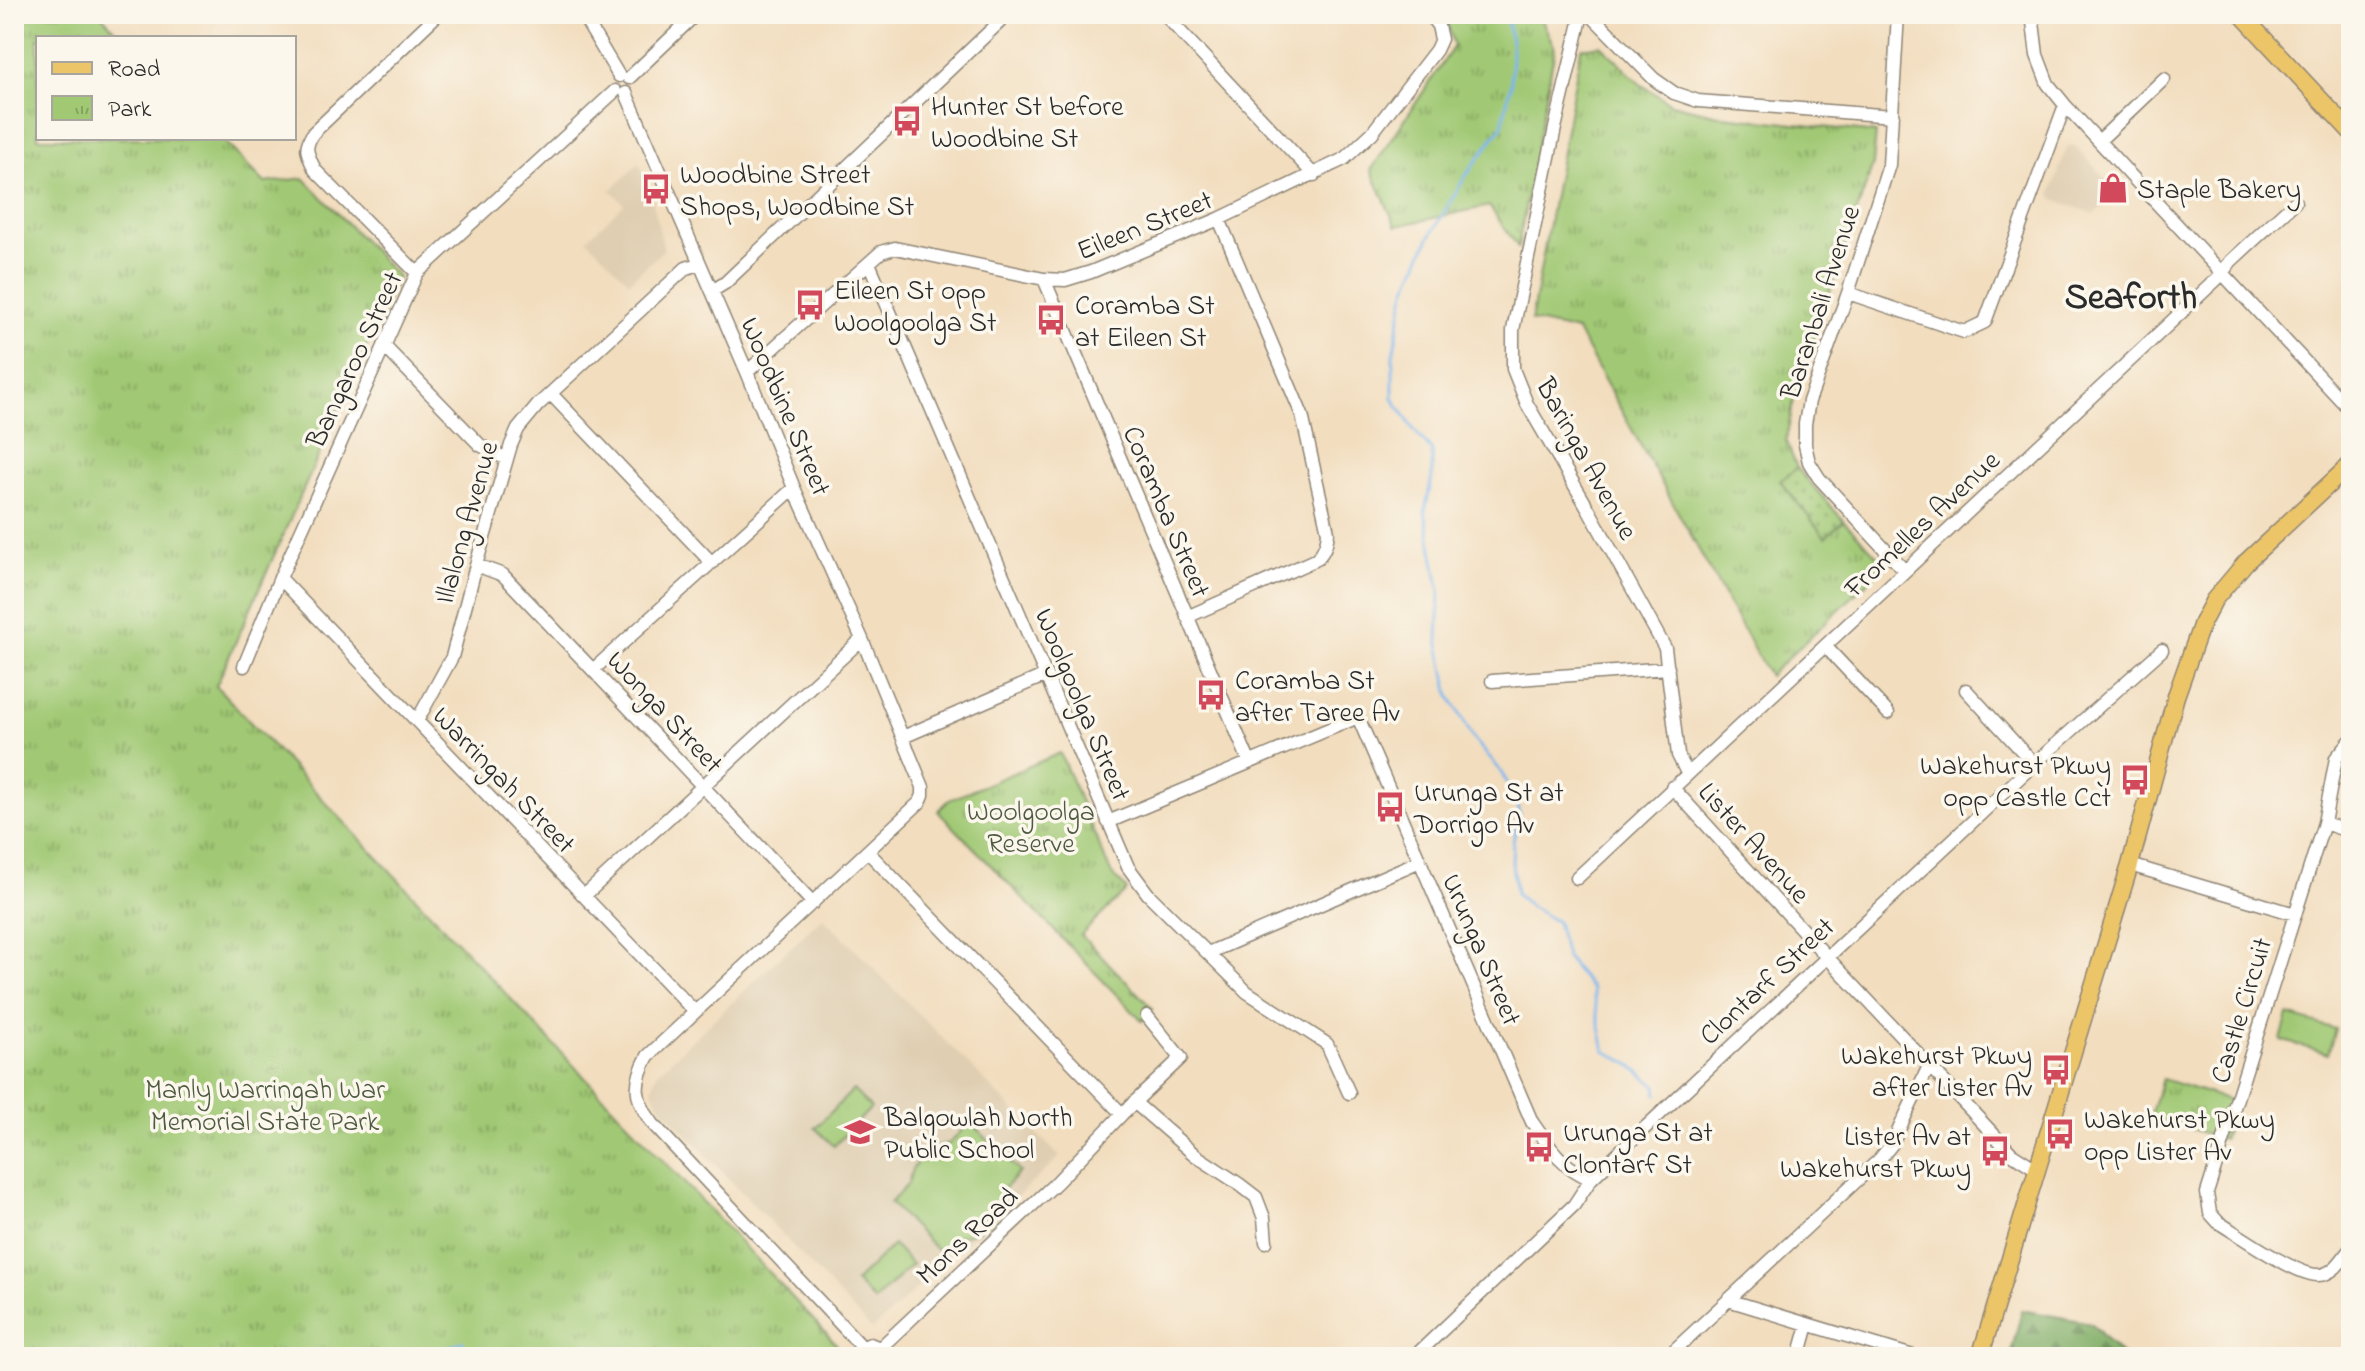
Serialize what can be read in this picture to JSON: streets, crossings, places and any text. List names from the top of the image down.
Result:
{
  "streets": {
    "street": [
      "Eileen Street",
      "Baranbali Avenue",
      "Bangaroo Street",
      "Woodbine Street",
      "Baringa Avenue",
      "Coramba Street",
      "Illalong Avenue",
      "Fromelles Avenue",
      "Woolgoolga Street",
      "Wonga Street",
      "Warringah Street",
      "Lister Avenue",
      "Urunga Street",
      "Clontarf Street",
      "Castle Circuit",
      "Mons Road"
    ]
  },
  "crossings": [
    ["Eileen Street", "Woodbine Street"],
    ["Eileen Street", "Coramba Street"],
    ["Eileen Street", "Woolgoolga Street"],
    ["Baranbali Avenue", "Fromelles Avenue"],
    ["Bangaroo Street", "Woodbine Street"],
    ["Bangaroo Street", "Warringah Street"],
    ["Woodbine Street", "Illalong Avenue"],
    ["Baringa Avenue", "Fromelles Avenue"],
    ["Coramba Street", "Urunga Street"],
    ["Illalong Avenue", "Wonga Street"],
    ["Illalong Avenue", "Warringah Street"],
    ["Fromelles Avenue", "Lister Avenue"],
    ["Lister Avenue", "Clontarf Street"],
    ["Urunga Street", "Clontarf Street"]
  ],
  "districts": ["Seaforth"],
  "parks": ["Woolgoolga Reserve", "Manly Warringah War Memorial State Park"],
  "places": {
    "bus stop": [
      "Hunter St before Woodbine St",
      "Woodbine Street Shops, Woodbine St",
      "Eileen St opp Woolgoolga St",
      "Coramba St at Eileen St",
      "Coramba St after Taree Av",
      "Wakehurst Pkwy opp Castle Cct",
      "Urunga St at Dorrigo Av",
      "Wakehurst Pkwy after Lister Av",
      "Wakehurst Pkwy opp Lister Av",
      "Urunga St at Clontarf St",
      "Lister Av at Wakehurst Pkwy"
    ],
    "shop": ["Staple Bakery"],
    "school or university": ["Balgowlah North Public School"]
  },
  "legend": ["Road", "Park"]
}
